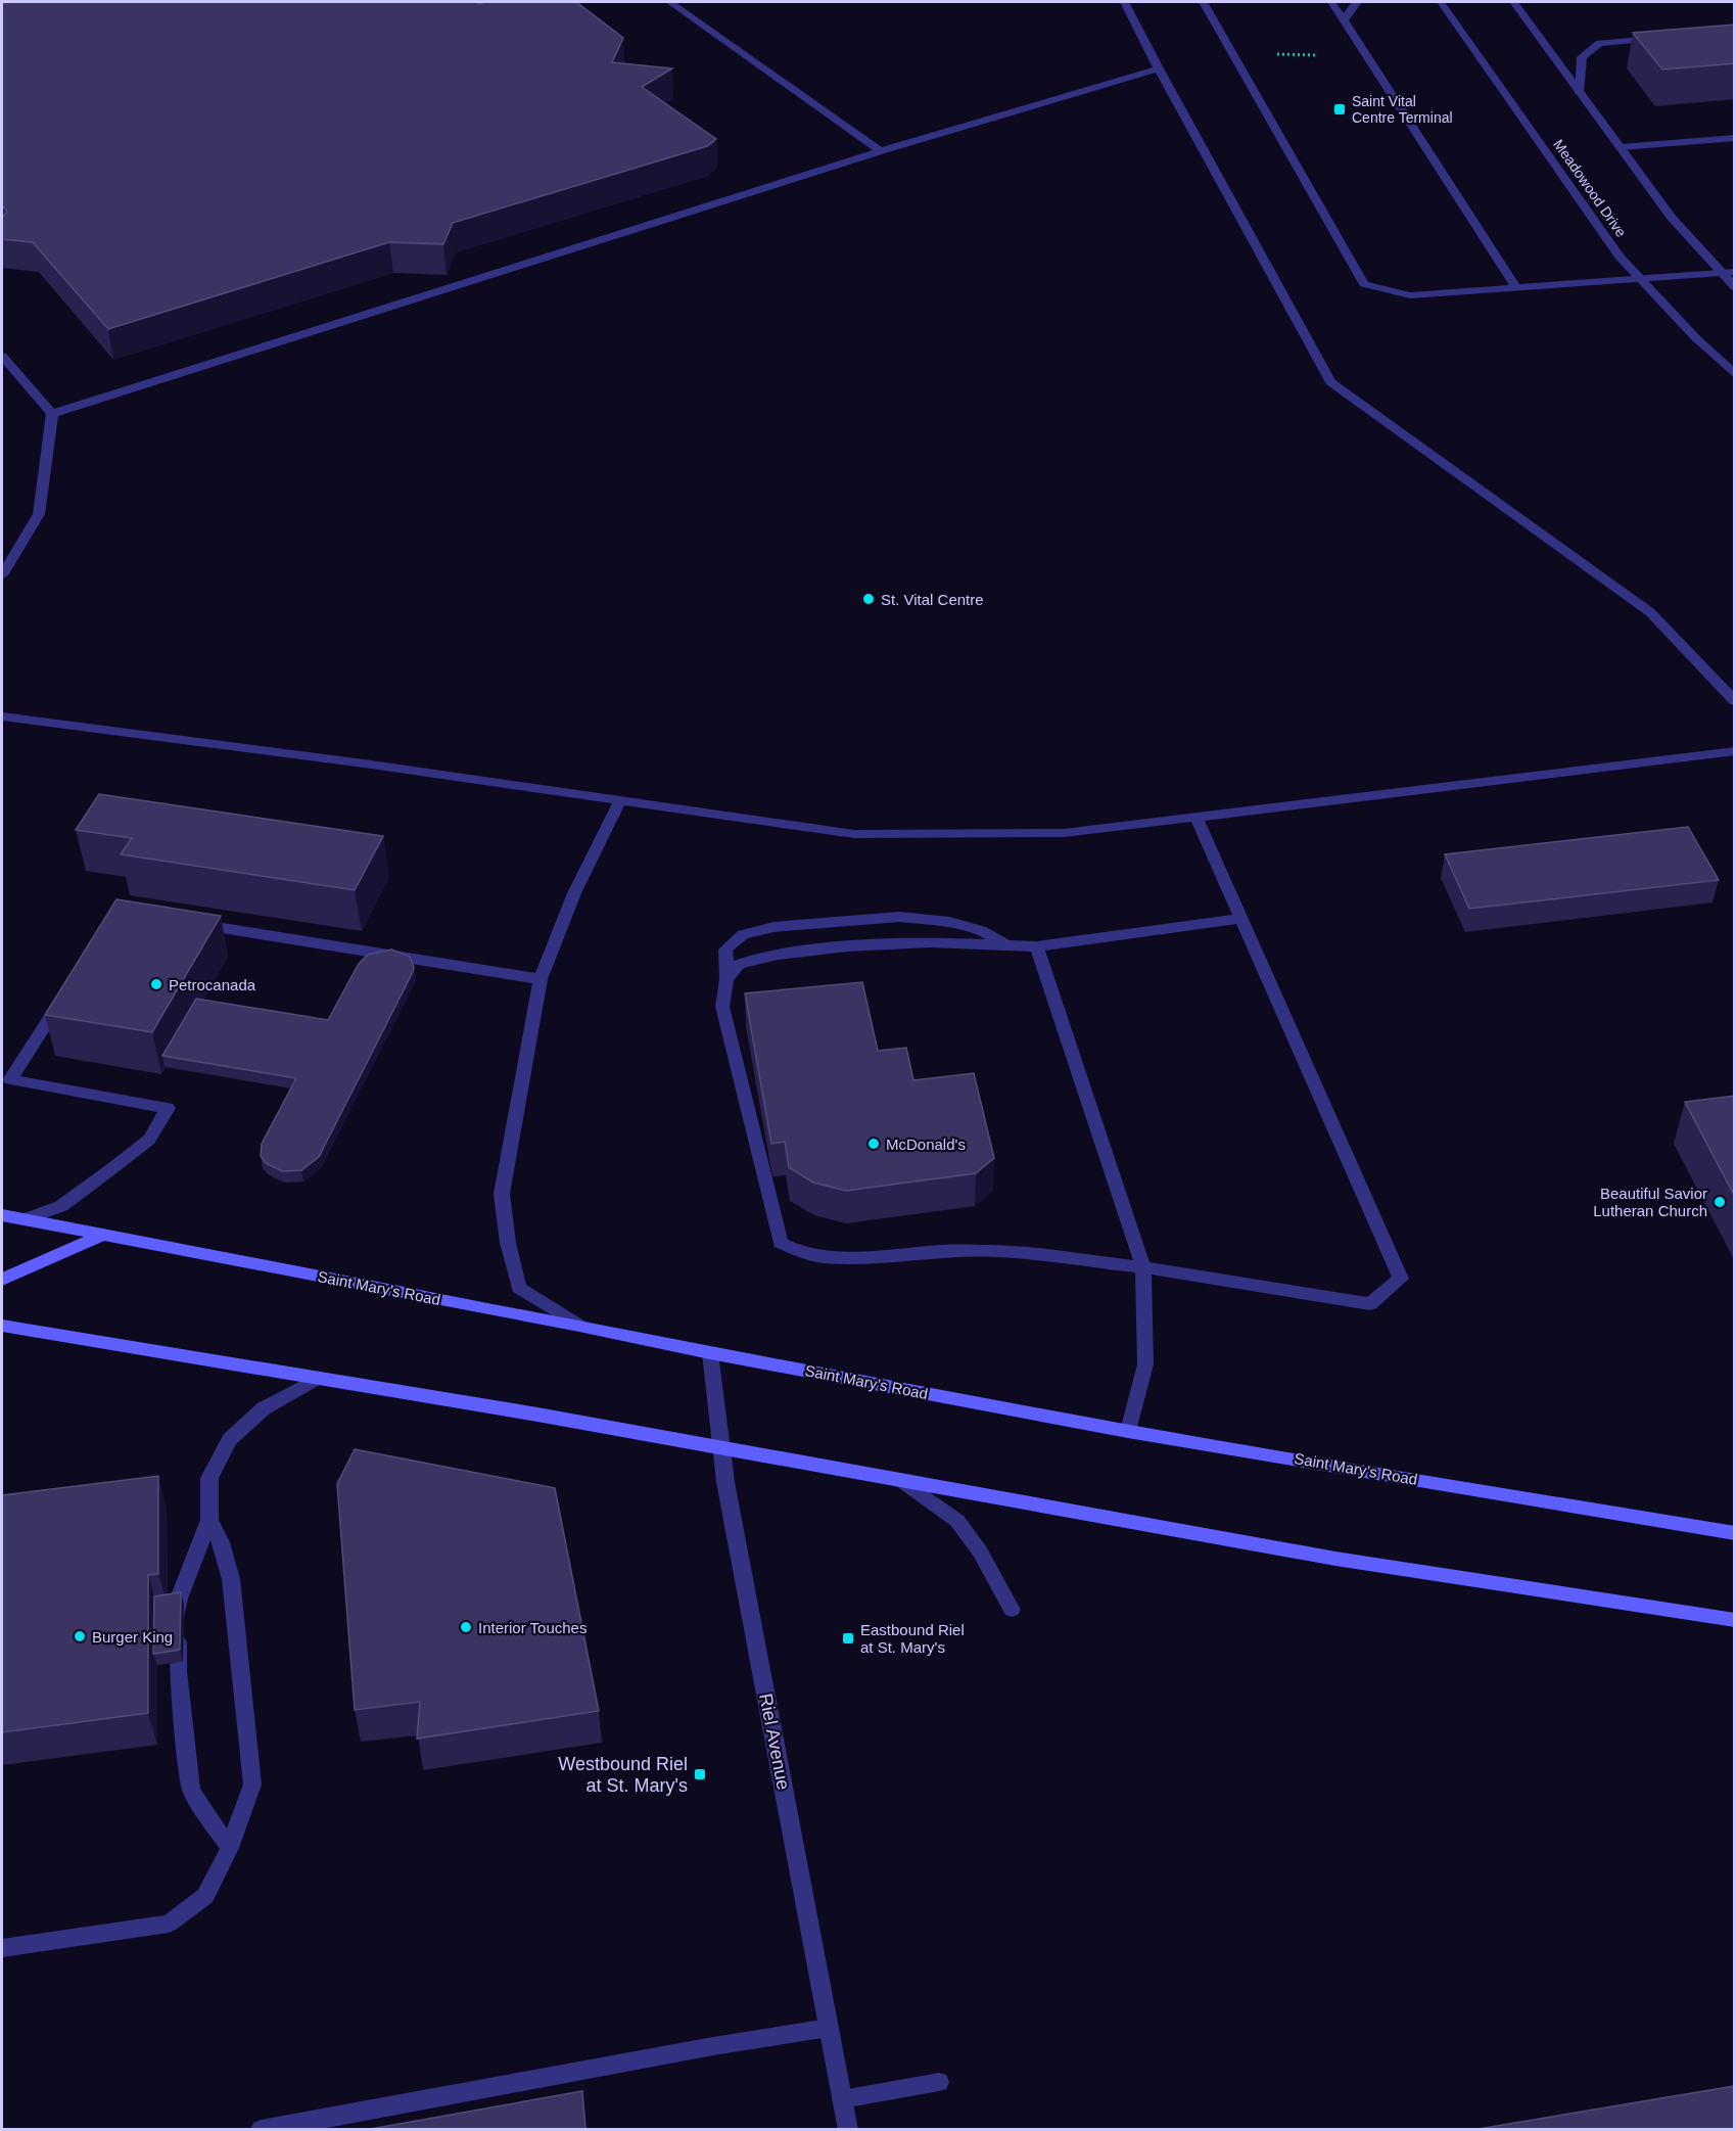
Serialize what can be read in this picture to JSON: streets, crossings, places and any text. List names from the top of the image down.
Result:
{
  "streets": {
    "main road": ["Saint Mary’s Road"],
    "street": ["Meadowood Drive", "Riel Avenue"]
  },
  "crossings": [
    ["Saint Mary’s Road", "Riel Avenue"]
  ],
  "places": {
    "transit": ["Saint Vital Centre Terminal", "Eastbound Riel at St. Mary's", "Westbound Riel at St. Mary's"],
    "other": [
      "St. Vital Centre",
      "Petrocanada",
      "McDonald's",
      "Beautiful Savior Lutheran Church",
      "Interior Touches",
      "Burger King"
    ]
  }
}
